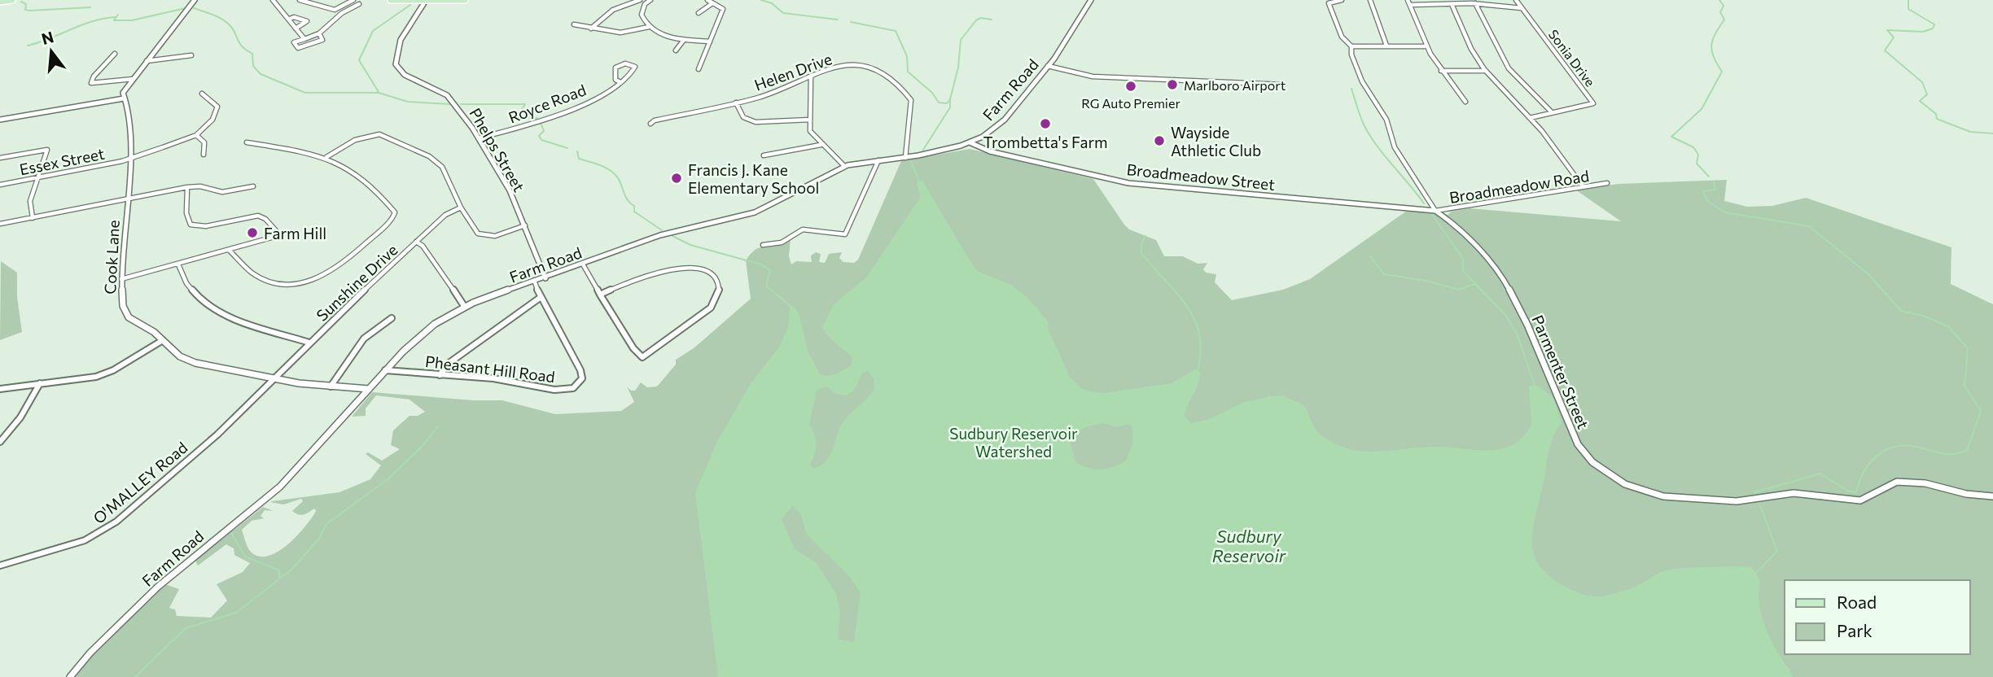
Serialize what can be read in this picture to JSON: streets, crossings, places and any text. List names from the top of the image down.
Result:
{
  "streets": {
    "street": [
      "Sonia Drive",
      "Helen Drive",
      "Farm Road",
      "Royce Road",
      "Phelps Street",
      "Essex Street",
      "Broadmeadow Street",
      "Broadmeadow Road",
      "Cook Lane",
      "Sunshine Drive",
      "Pheasant Hill Road",
      "Parmenter Street",
      "O'MALLEY Road"
    ]
  },
  "crossings": [
    ["Helen Drive", "Farm Road"],
    ["Farm Road", "Phelps Street"],
    ["Farm Road", "Broadmeadow Street"],
    ["Farm Road", "Cook Lane"],
    ["Farm Road", "Pheasant Hill Road"],
    ["Royce Road", "Phelps Street"],
    ["Essex Street", "Cook Lane"],
    ["Broadmeadow Street", "Broadmeadow Road"],
    ["Broadmeadow Street", "Parmenter Street"],
    ["Broadmeadow Road", "Parmenter Street"],
    ["Cook Lane", "Sunshine Drive"],
    ["Cook Lane", "O'MALLEY Road"],
    ["Sunshine Drive", "O'MALLEY Road"]
  ],
  "water": ["Sudbury Reservoir"],
  "parks": ["Sudbury Reservoir Watershed"],
  "places": [
    "Marlboro Airport",
    "RG Auto Premier",
    "Trombetta's Farm",
    "Wayside Athletic Club",
    "Francis J. Kane Elementary School",
    "Farm Hill"
  ],
  "legend": ["Road", "Park"],
  "north": "top"
}
